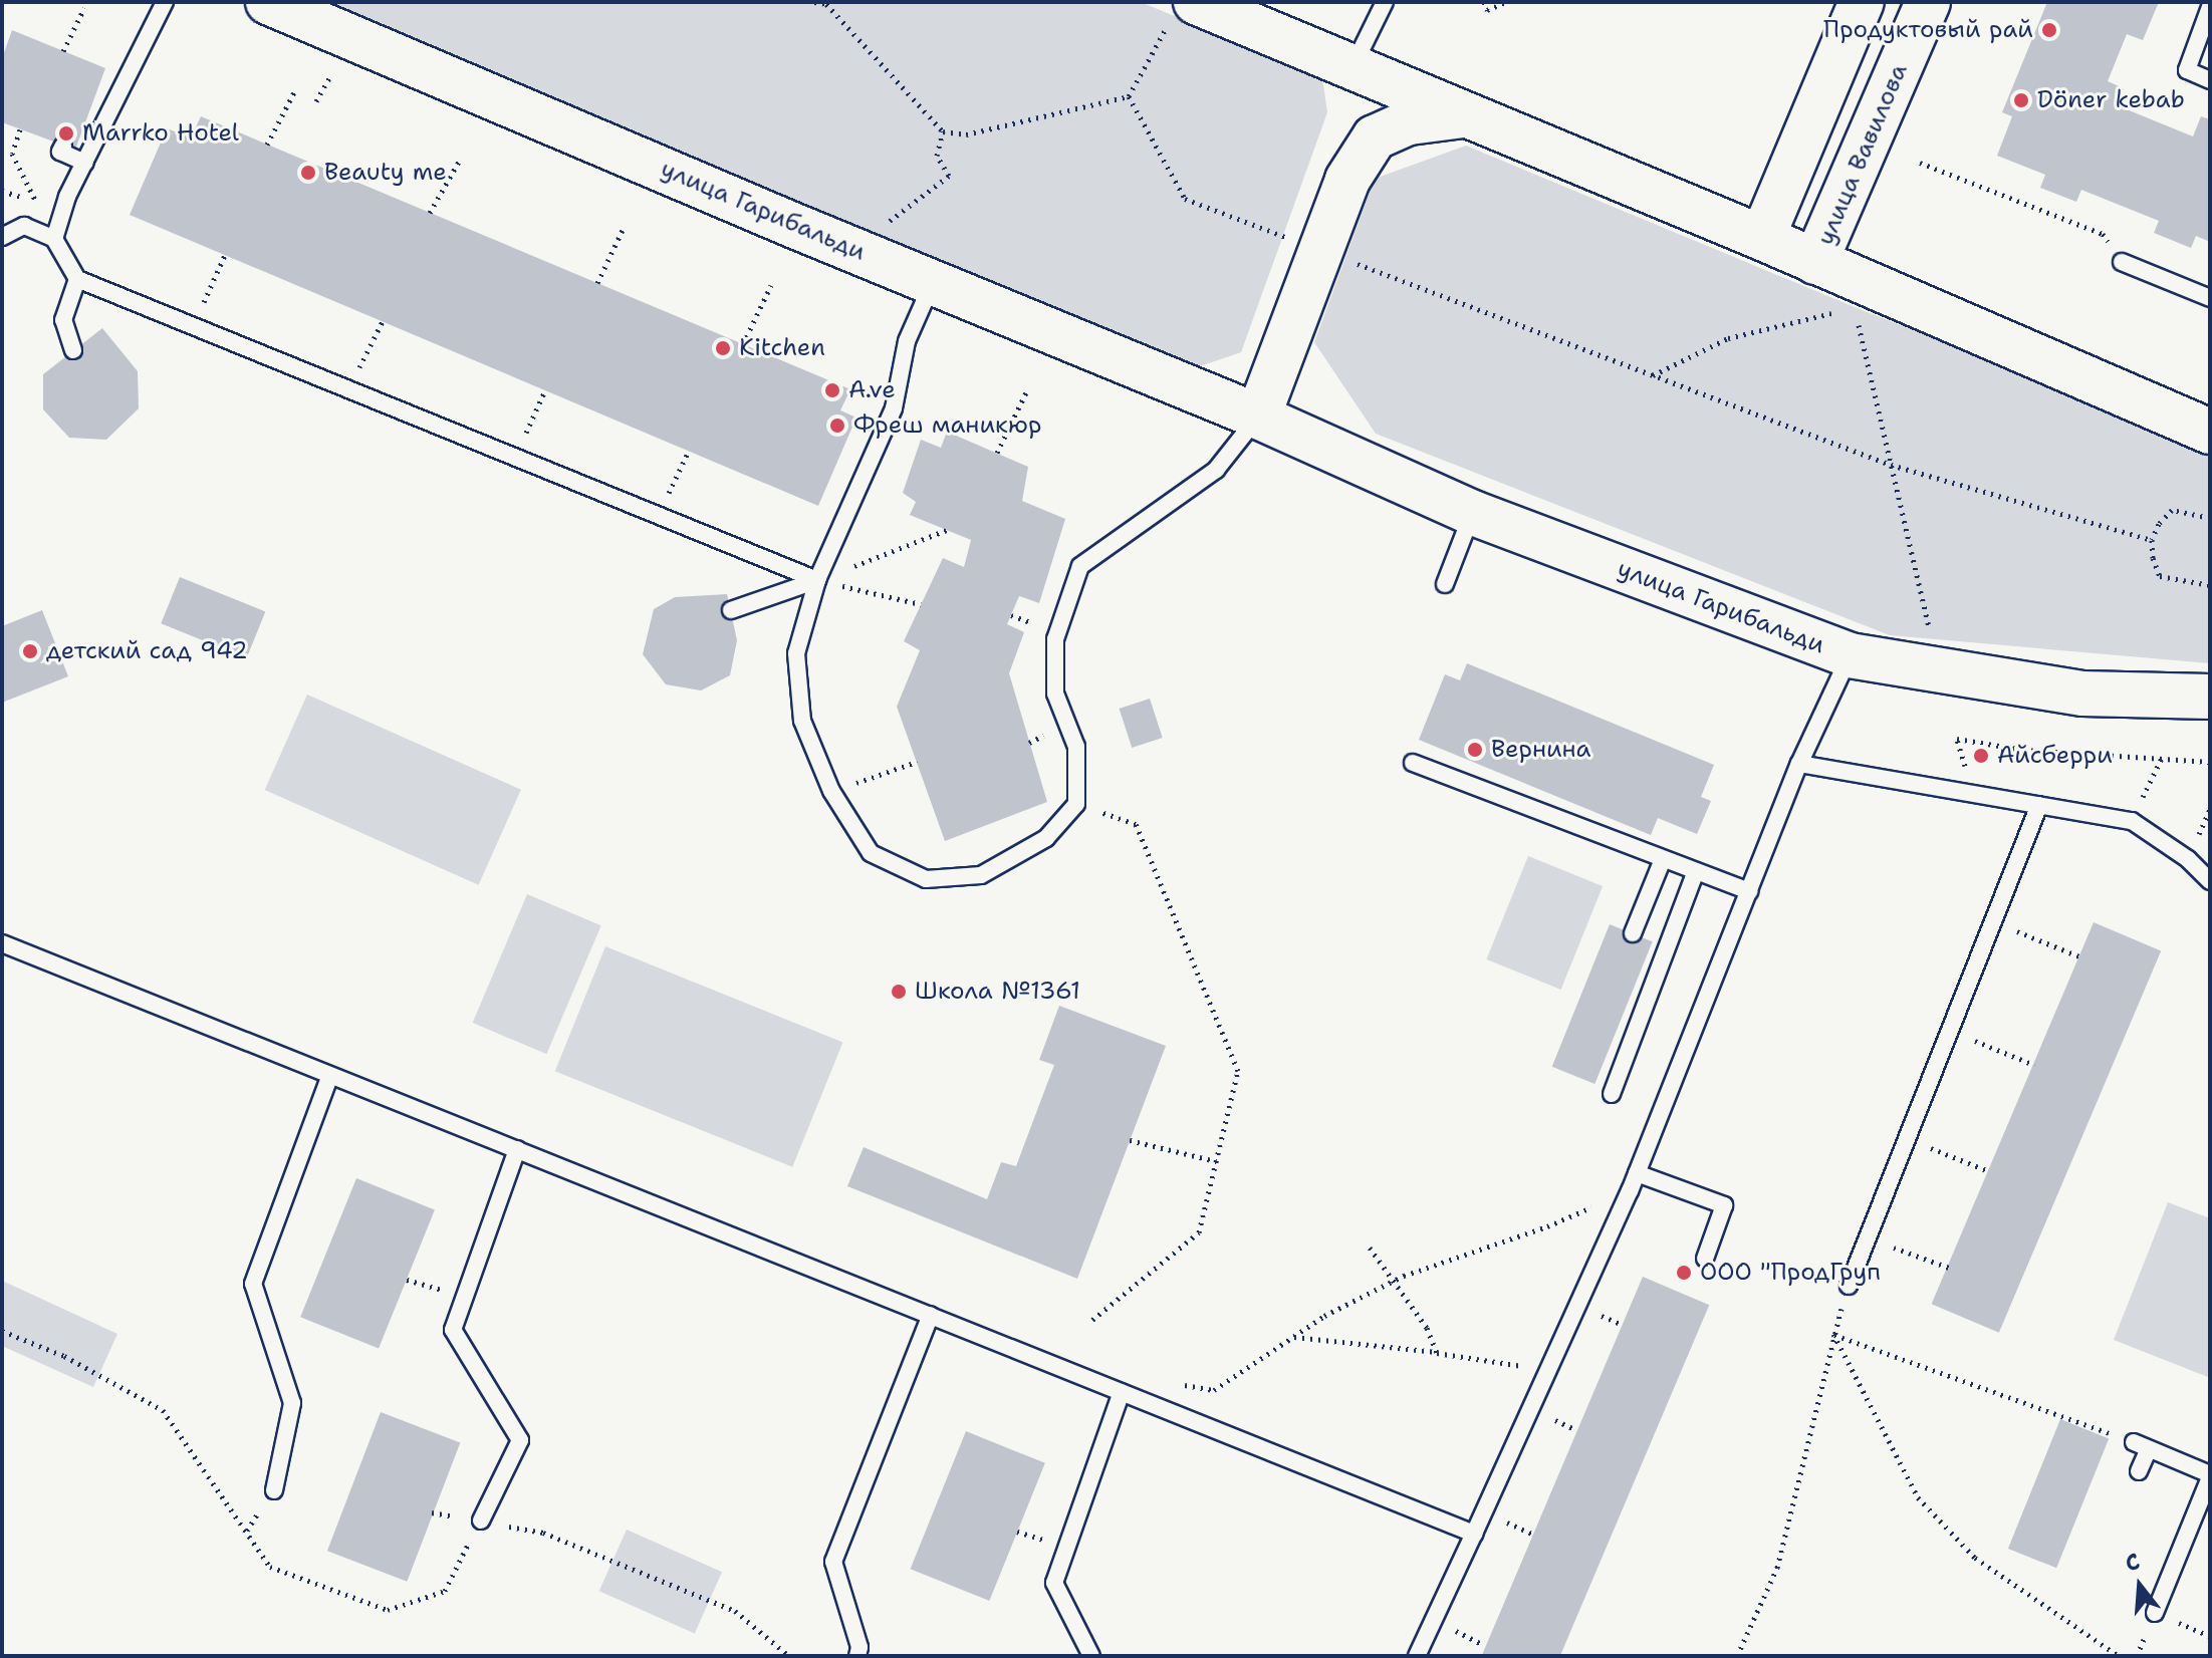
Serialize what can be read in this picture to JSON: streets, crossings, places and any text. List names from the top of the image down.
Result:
{
  "streets": {
    "street": ["улица Вавилова", "улица Гарибальди"]
  },
  "places": [
    "Продуктовый рай",
    "Döner kebab",
    "Marrko Hotel",
    "Beauty me",
    "Kitchen",
    "A.ve",
    "Фреш маникюр",
    "детский сад 942",
    "Вернина",
    "Айсберри",
    "Школа №1361",
    "ООО \"ПродГруп"
  ],
  "north": "top"
}
